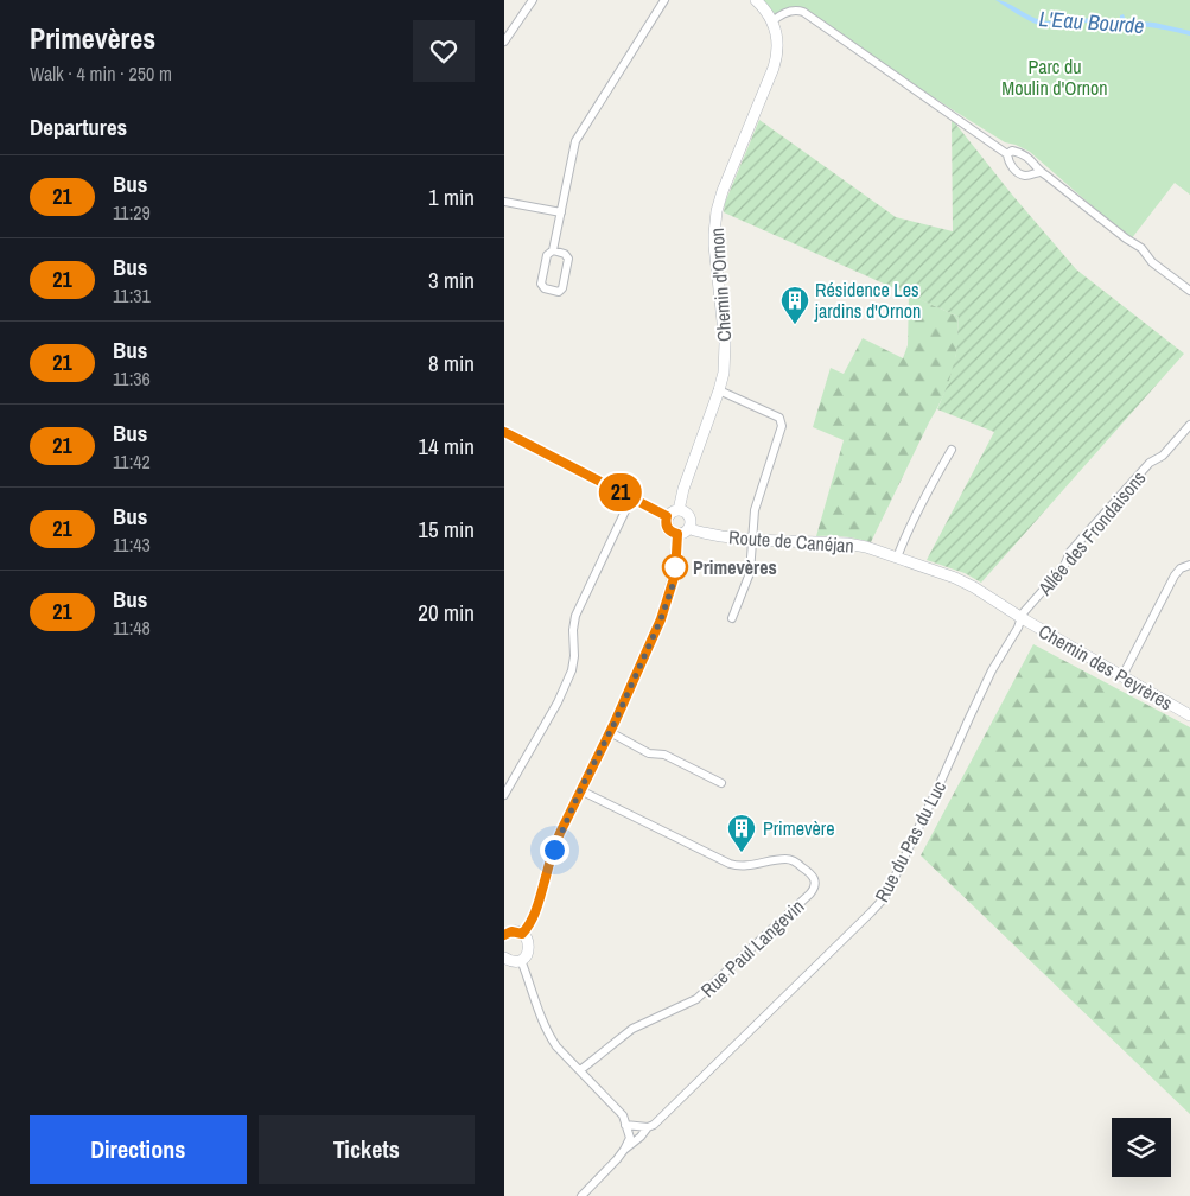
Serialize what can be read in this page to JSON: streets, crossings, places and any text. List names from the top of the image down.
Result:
{
  "streets": {
    "street": [
      "Chemin d'Ornon",
      "Allée des Frondaisons",
      "Route de Canéjan",
      "Chemin des Peyrères",
      "Rue du Pas du Luc",
      "Rue Paul Langevin"
    ]
  },
  "crossings": [
    ["Chemin d'Ornon", "Route de Canéjan"],
    ["Allée des Frondaisons", "Route de Canéjan"],
    ["Allée des Frondaisons", "Chemin des Peyrères"],
    ["Allée des Frondaisons", "Rue du Pas du Luc"],
    ["Route de Canéjan", "Chemin des Peyrères"],
    ["Route de Canéjan", "Rue du Pas du Luc"],
    ["Chemin des Peyrères", "Rue du Pas du Luc"]
  ],
  "water": ["L'Eau Bourde"],
  "parks": ["Parc du Moulin d'Ornon"],
  "places": {
    "building": ["Résidence Les jardins d'Ornon", "Primevère"],
    "other": ["Primevères"]
  },
  "lines": ["bus line 21"],
  "page": {
    "heading": [
      ["Primevères", "Walk · 4 min · 250 m"],
      "Departures"
    ],
    "on_map": "21",
    "list": [
      {
        "mark": "21",
        "name": "Bus",
        "note": "11:29",
        "value": "1 min"
      },
      {
        "mark": "21",
        "name": "Bus",
        "note": "11:31",
        "value": "3 min"
      },
      {
        "mark": "21",
        "name": "Bus",
        "note": "11:36",
        "value": "8 min"
      },
      {
        "mark": "21",
        "name": "Bus",
        "note": "11:42",
        "value": "14 min"
      },
      {
        "mark": "21",
        "name": "Bus",
        "note": "11:43",
        "value": "15 min"
      },
      {
        "mark": "21",
        "name": "Bus",
        "note": "11:48",
        "value": "20 min"
      }
    ],
    "buttons": ["Directions", "Tickets"]
  }
}
